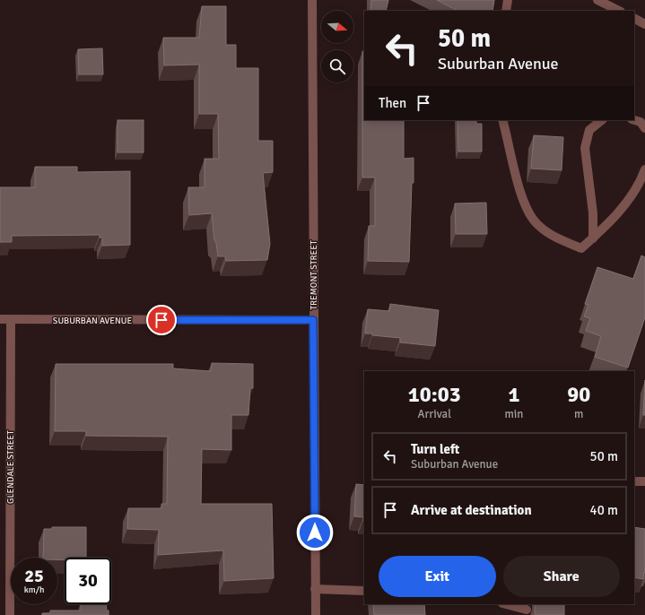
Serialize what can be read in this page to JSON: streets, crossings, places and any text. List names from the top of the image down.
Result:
{
  "streets": {
    "street": ["TREMONT STREET", "SUBURBAN AVENUE", "GLENDALE STREET"]
  },
  "crossings": [
    ["TREMONT STREET", "SUBURBAN AVENUE"],
    ["SUBURBAN AVENUE", "GLENDALE STREET"]
  ],
  "north": "right",
  "page": {
    "turn": ["50 m", "Suburban Avenue"],
    "then": "Then",
    "eta": [
      "10:03",
      "Arrival",
      "1",
      "min",
      "90",
      "m"
    ],
    "list": [
      {
        "name": "Turn left",
        "note": "Suburban Avenue",
        "value": "50 m"
      },
      {
        "name": "Arrive at destination",
        "value": "40 m"
      }
    ],
    "buttons": ["Exit", "Share"],
    "speed": "25 km/h",
    "limit": "30"
  }
}
